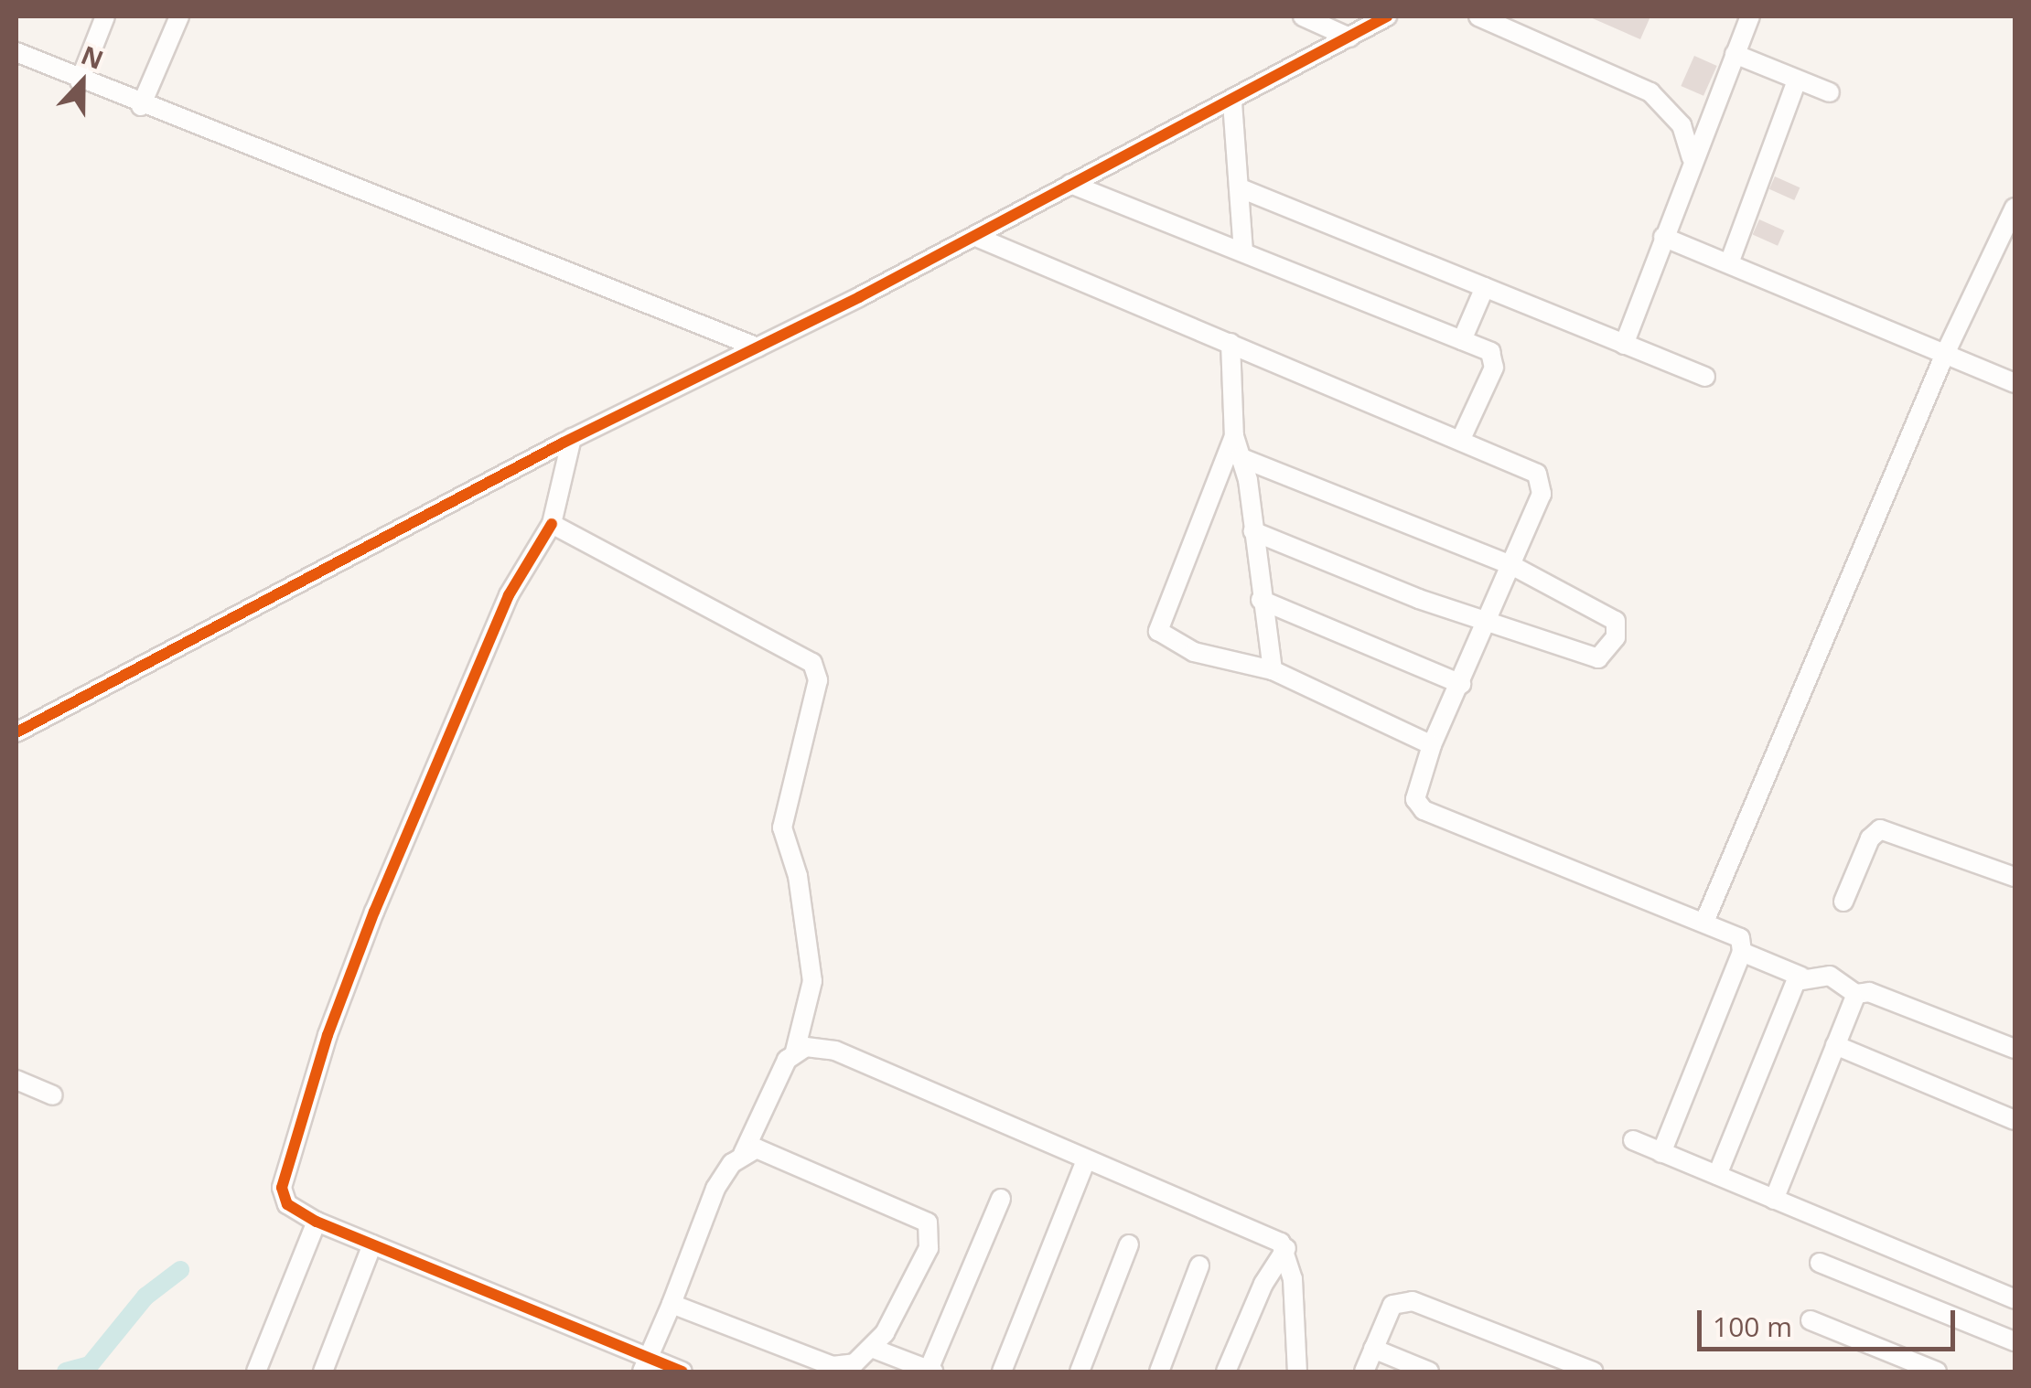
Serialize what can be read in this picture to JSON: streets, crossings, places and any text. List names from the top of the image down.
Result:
{
  "scale_bar": "100 m",
  "north": "top"
}
